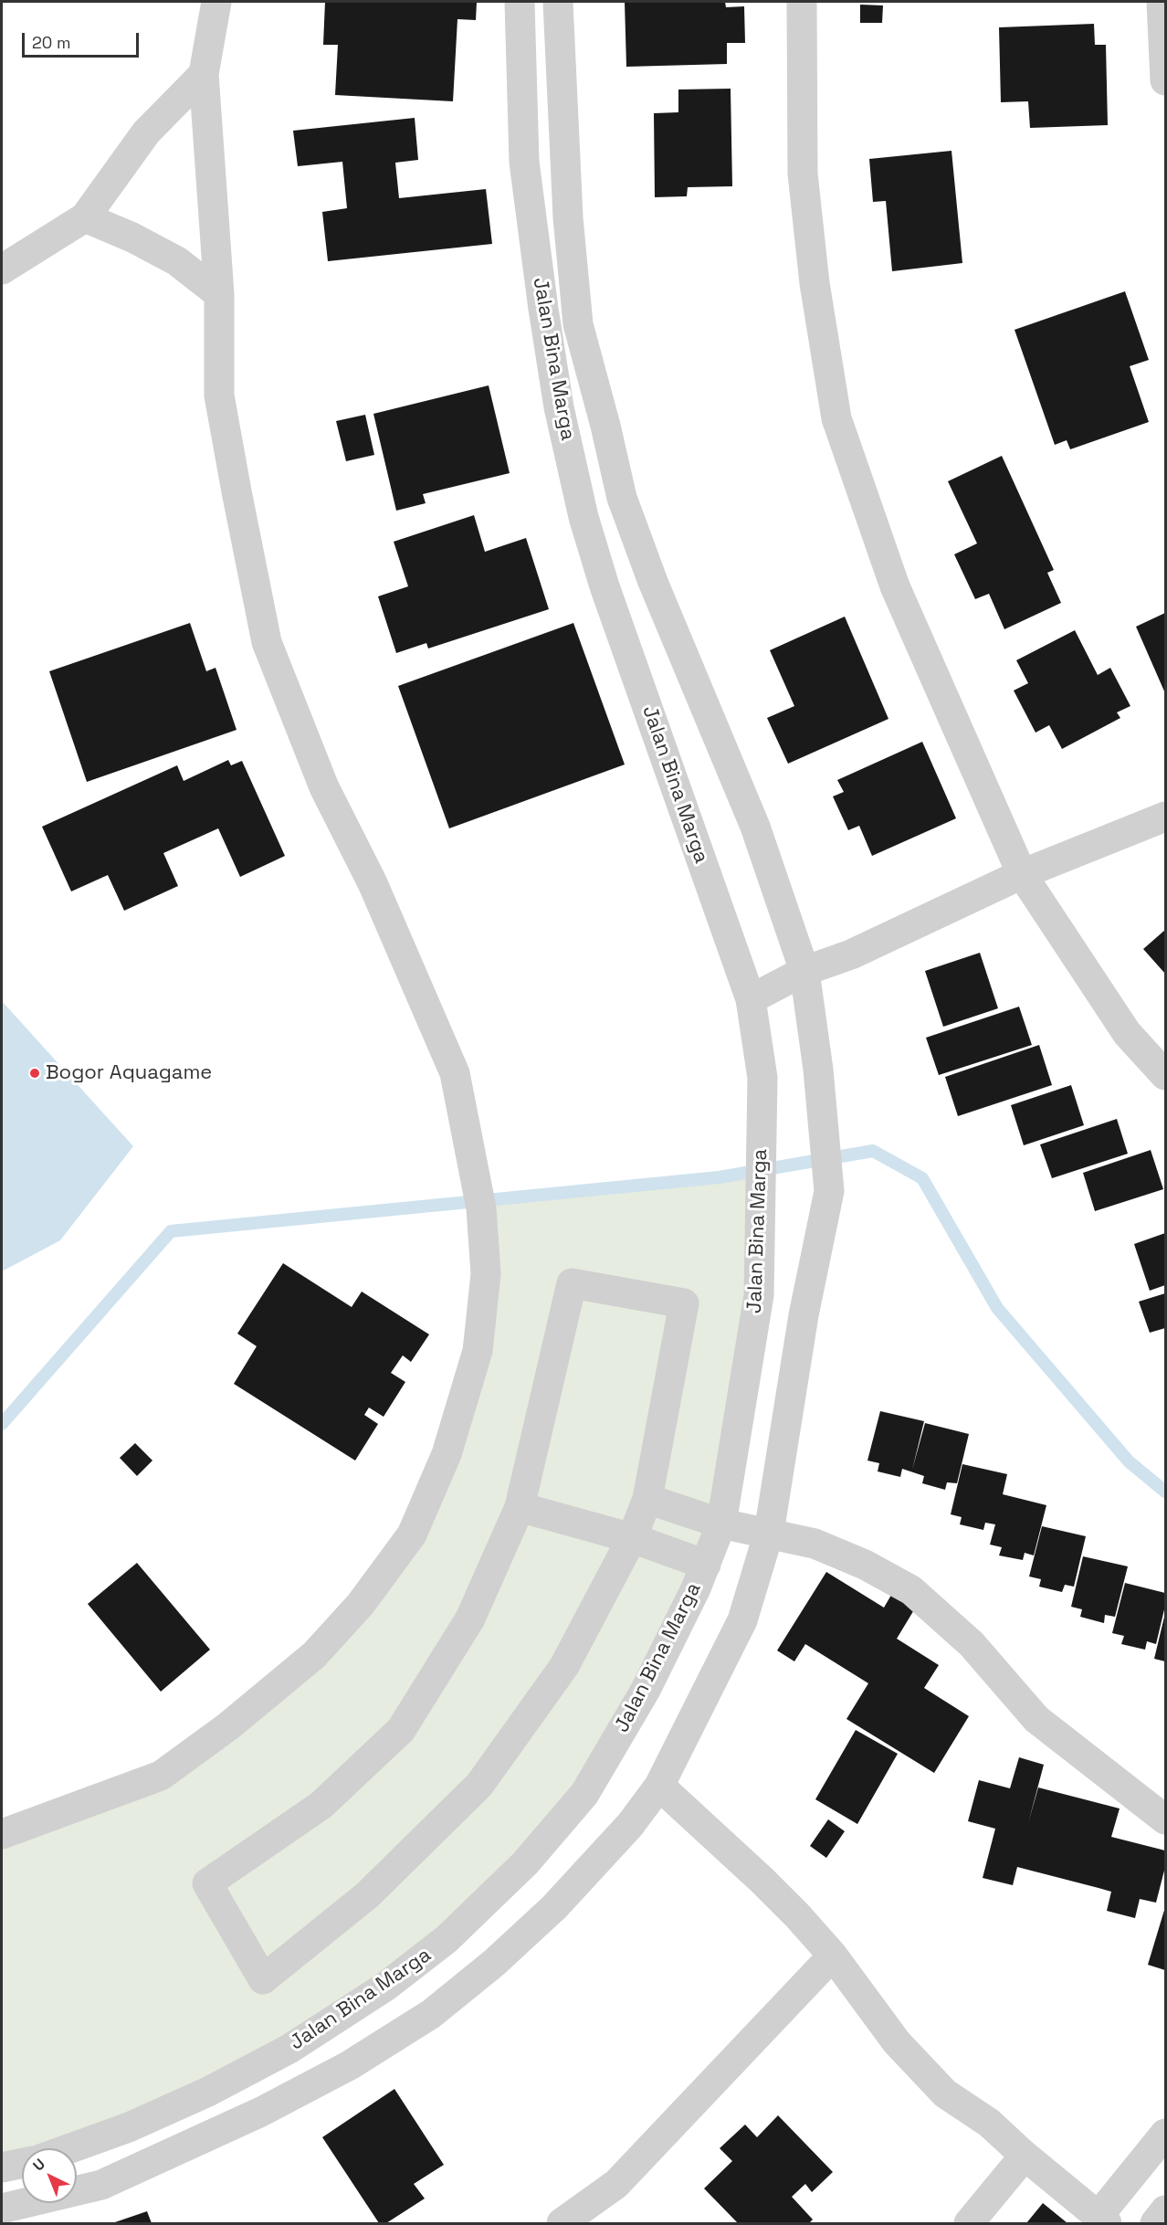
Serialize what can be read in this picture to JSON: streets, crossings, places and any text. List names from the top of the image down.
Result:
{
  "streets": {
    "street": ["Jalan Bina Marga"]
  },
  "places": ["Bogor Aquagame"],
  "scale_bar": "20 m",
  "north": "top left"
}
